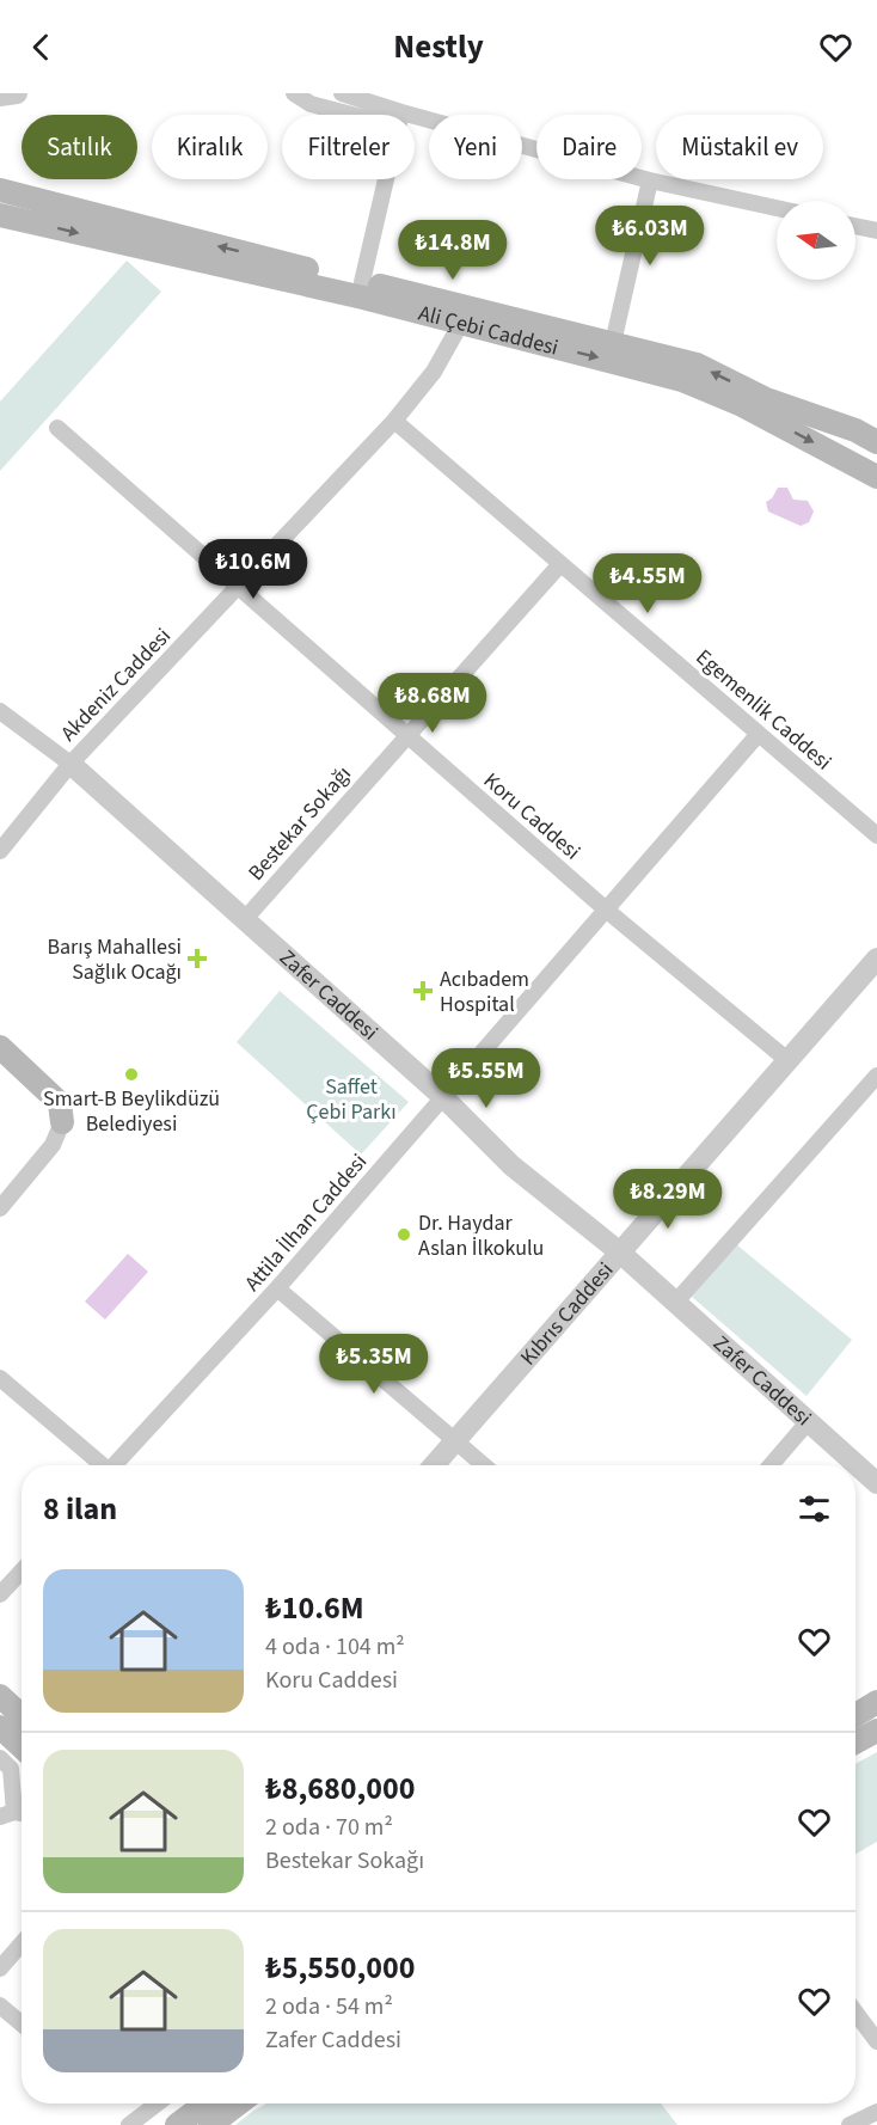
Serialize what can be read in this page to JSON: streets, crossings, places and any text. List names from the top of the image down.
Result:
{
  "streets": {
    "main road": ["Ali Çebi Caddesi"],
    "street": [
      "Akdeniz Caddesi",
      "Egemenlik Caddesi",
      "Koru Caddesi",
      "Bestekar Sokağı",
      "Zafer Caddesi",
      "Attila İlhan Caddesi",
      "Kıbrıs Caddesi"
    ]
  },
  "crossings": [
    ["Ali Çebi Caddesi", "Akdeniz Caddesi"],
    ["Akdeniz Caddesi", "Egemenlik Caddesi"],
    ["Akdeniz Caddesi", "Koru Caddesi"],
    ["Akdeniz Caddesi", "Zafer Caddesi"],
    ["Egemenlik Caddesi", "Bestekar Sokağı"],
    ["Egemenlik Caddesi", "Attila İlhan Caddesi"],
    ["Koru Caddesi", "Bestekar Sokağı"],
    ["Koru Caddesi", "Attila İlhan Caddesi"],
    ["Koru Caddesi", "Kıbrıs Caddesi"],
    ["Bestekar Sokağı", "Zafer Caddesi"],
    ["Zafer Caddesi", "Attila İlhan Caddesi"],
    ["Zafer Caddesi", "Kıbrıs Caddesi"]
  ],
  "parks": ["Saffet Çebi Parkı"],
  "places": {
    "health": ["Barış Mahallesi Sağlık Ocağı", "Acıbadem Hospital"],
    "other": ["Smart-B Beylikdüzü Belediyesi", "Dr. Haydar Aslan İlkokulu"]
  },
  "north": "left",
  "page": {
    "header": "Nestly",
    "chip": [
      "Satılık",
      "Kiralık",
      "Filtreler",
      "Yeni",
      "Daire",
      "Müstakil ev"
    ],
    "price": [
      "₺6.03M",
      "₺14.8M",
      "₺10.6M",
      "₺4.55M",
      "₺8.68M",
      "₺5.55M",
      "₺8.29M",
      "₺5.35M"
    ],
    "heading": "8 ilan",
    "list": [
      {
        "name": "₺10.6M",
        "note": "4 oda · 104 m² · Koru Caddesi"
      },
      {
        "name": "₺8,680,000",
        "note": "2 oda · 70 m² · Bestekar Sokağı"
      },
      {
        "name": "₺5,550,000",
        "note": "2 oda · 54 m² · Zafer Caddesi"
      }
    ]
  }
}
